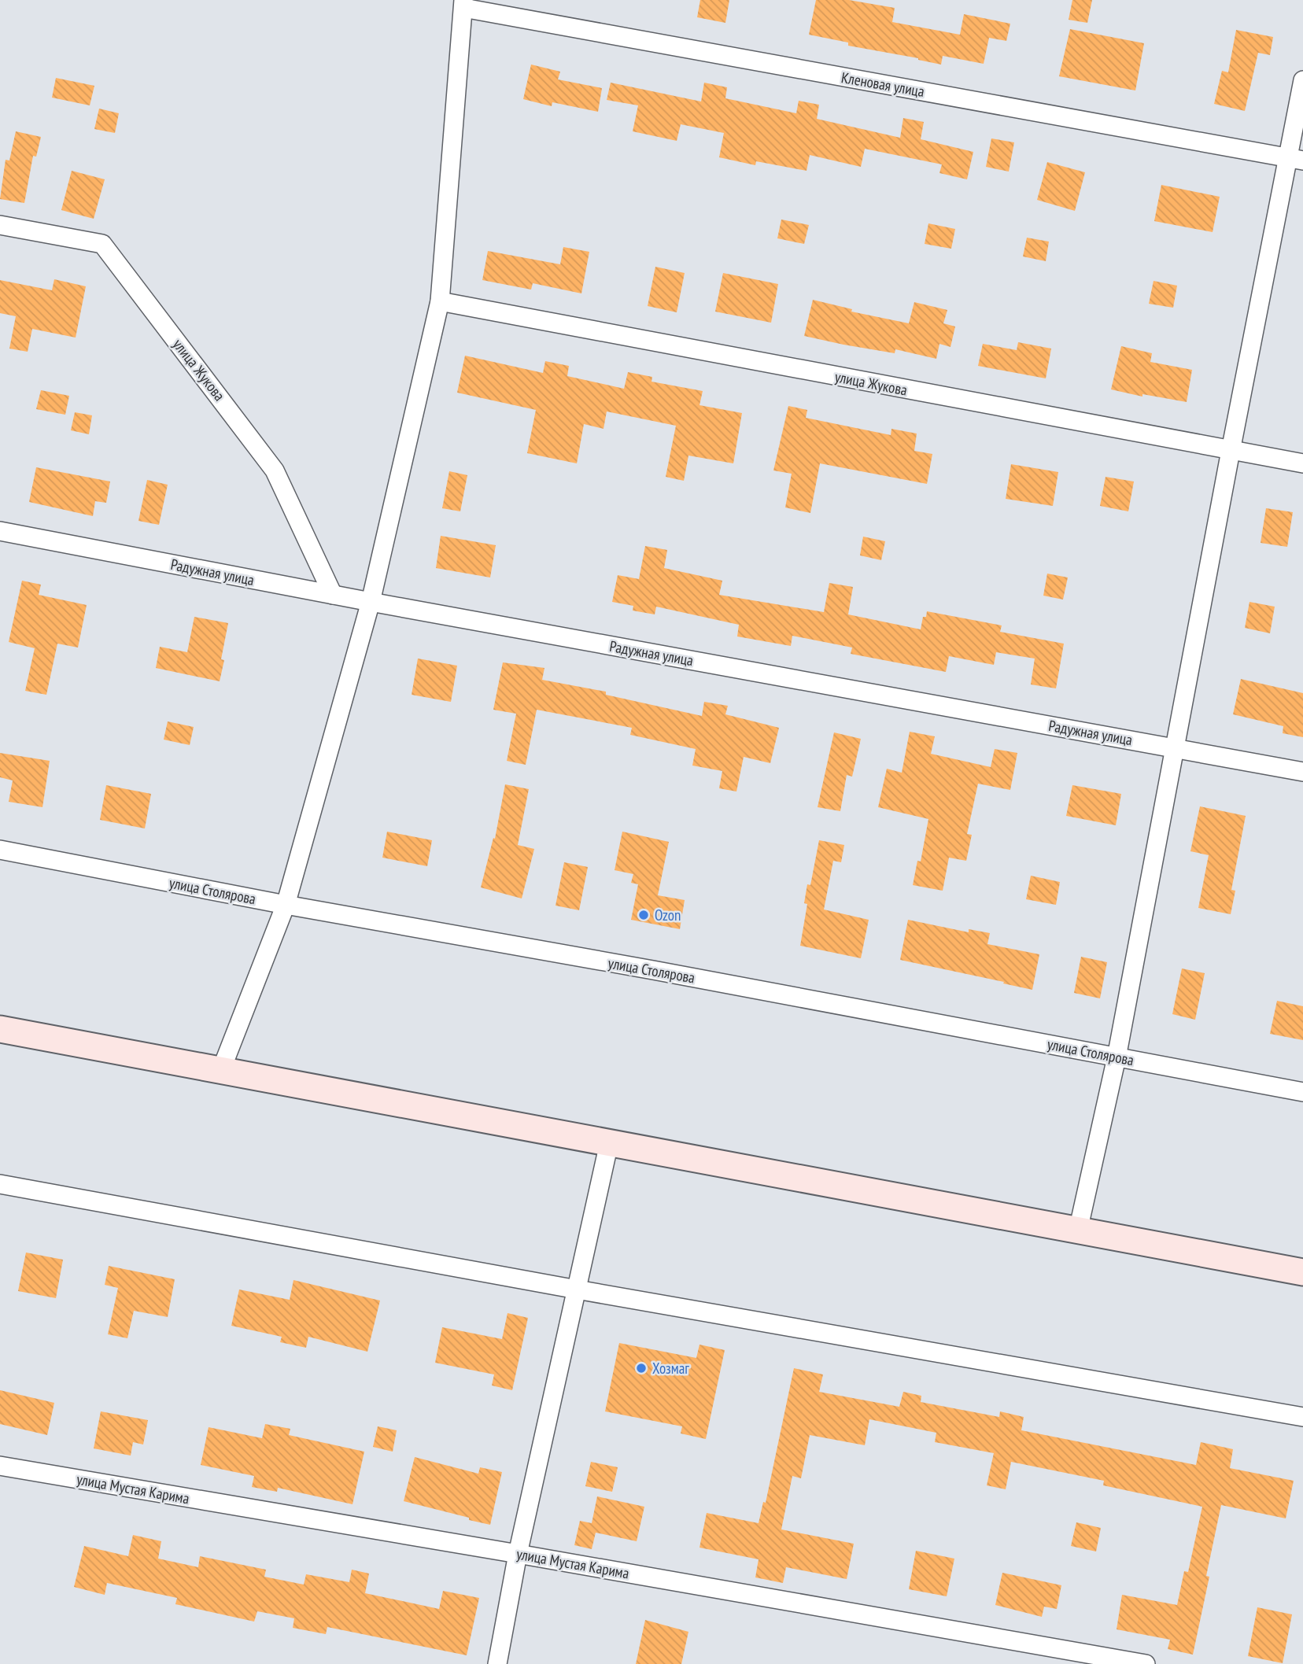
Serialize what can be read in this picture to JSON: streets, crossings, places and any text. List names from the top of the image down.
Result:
{
  "streets": {
    "street": [
      "Кленовая улица",
      "улица Жукова",
      "Радужная улица",
      "улица Столярова",
      "улица Мустая Карима"
    ]
  },
  "crossings": [
    ["улица Жукова", "Радужная улица"]
  ],
  "places": ["Ozon", "Хозмаг"]
}
